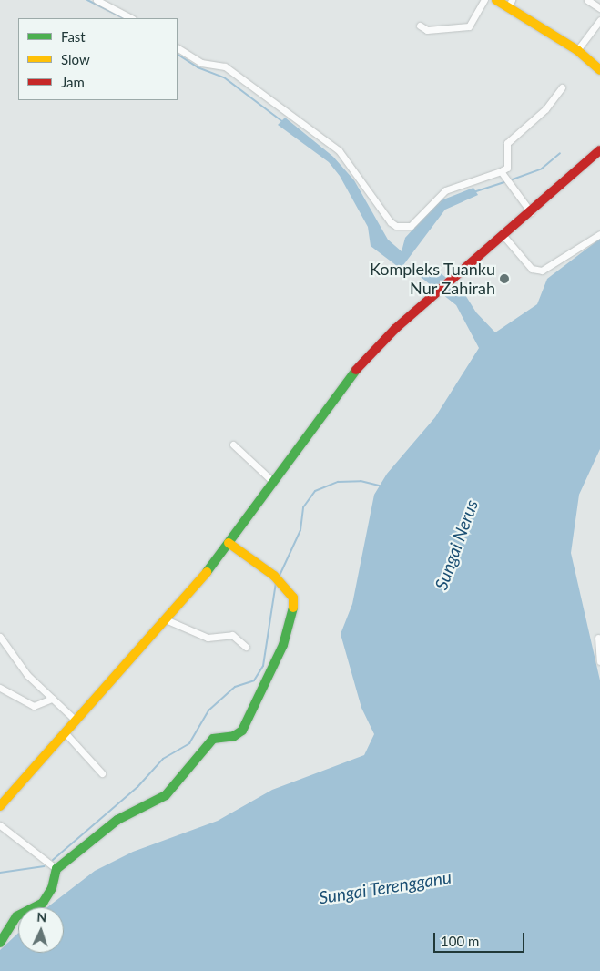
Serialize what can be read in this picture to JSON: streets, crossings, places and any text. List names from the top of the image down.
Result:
{
  "water": ["Sungai Nerus", "Sungai Terengganu"],
  "places": ["Kompleks Tuanku Nur Zahirah"],
  "legend": ["Fast", "Slow", "Jam"],
  "scale_bar": "100 m",
  "north": "top"
}
